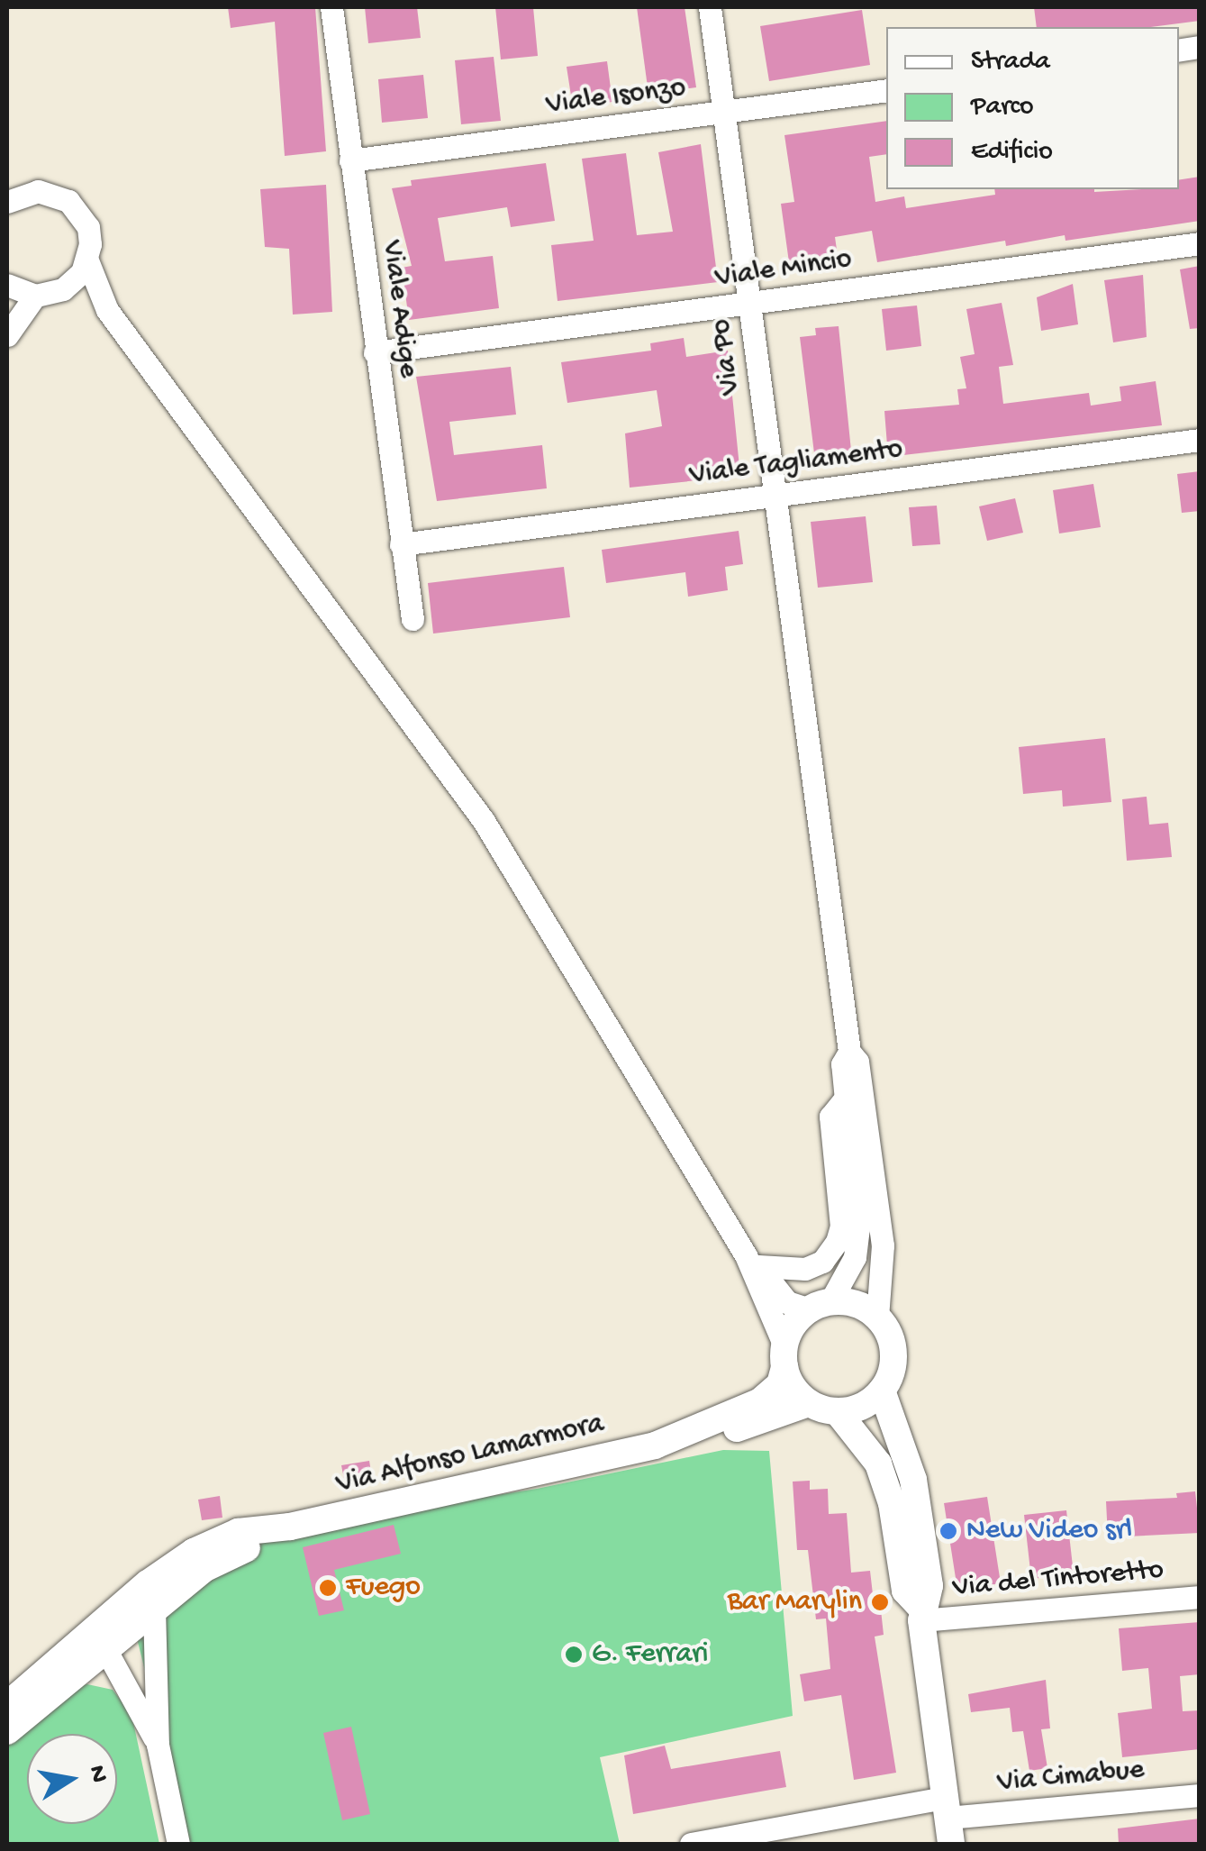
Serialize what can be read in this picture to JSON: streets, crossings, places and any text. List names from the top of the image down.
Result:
{
  "streets": {
    "street": [
      "Viale Isonzo",
      "Viale Mincio",
      "Viale Adige",
      "Via Po",
      "Viale Tagliamento",
      "Via Alfonso Lamarmora",
      "Via del Tintoretto",
      "Via Cimabue"
    ]
  },
  "crossings": [
    ["Viale Isonzo", "Viale Adige"],
    ["Viale Isonzo", "Via Po"],
    ["Viale Mincio", "Viale Adige"],
    ["Viale Mincio", "Via Po"],
    ["Viale Adige", "Viale Tagliamento"],
    ["Via Po", "Viale Tagliamento"]
  ],
  "places": [
    "New Video srl",
    "Fuego",
    "Bar Marylin",
    "G. Ferrari"
  ],
  "legend": ["Strada", "Parco", "Edificio"],
  "north": "right"
}
